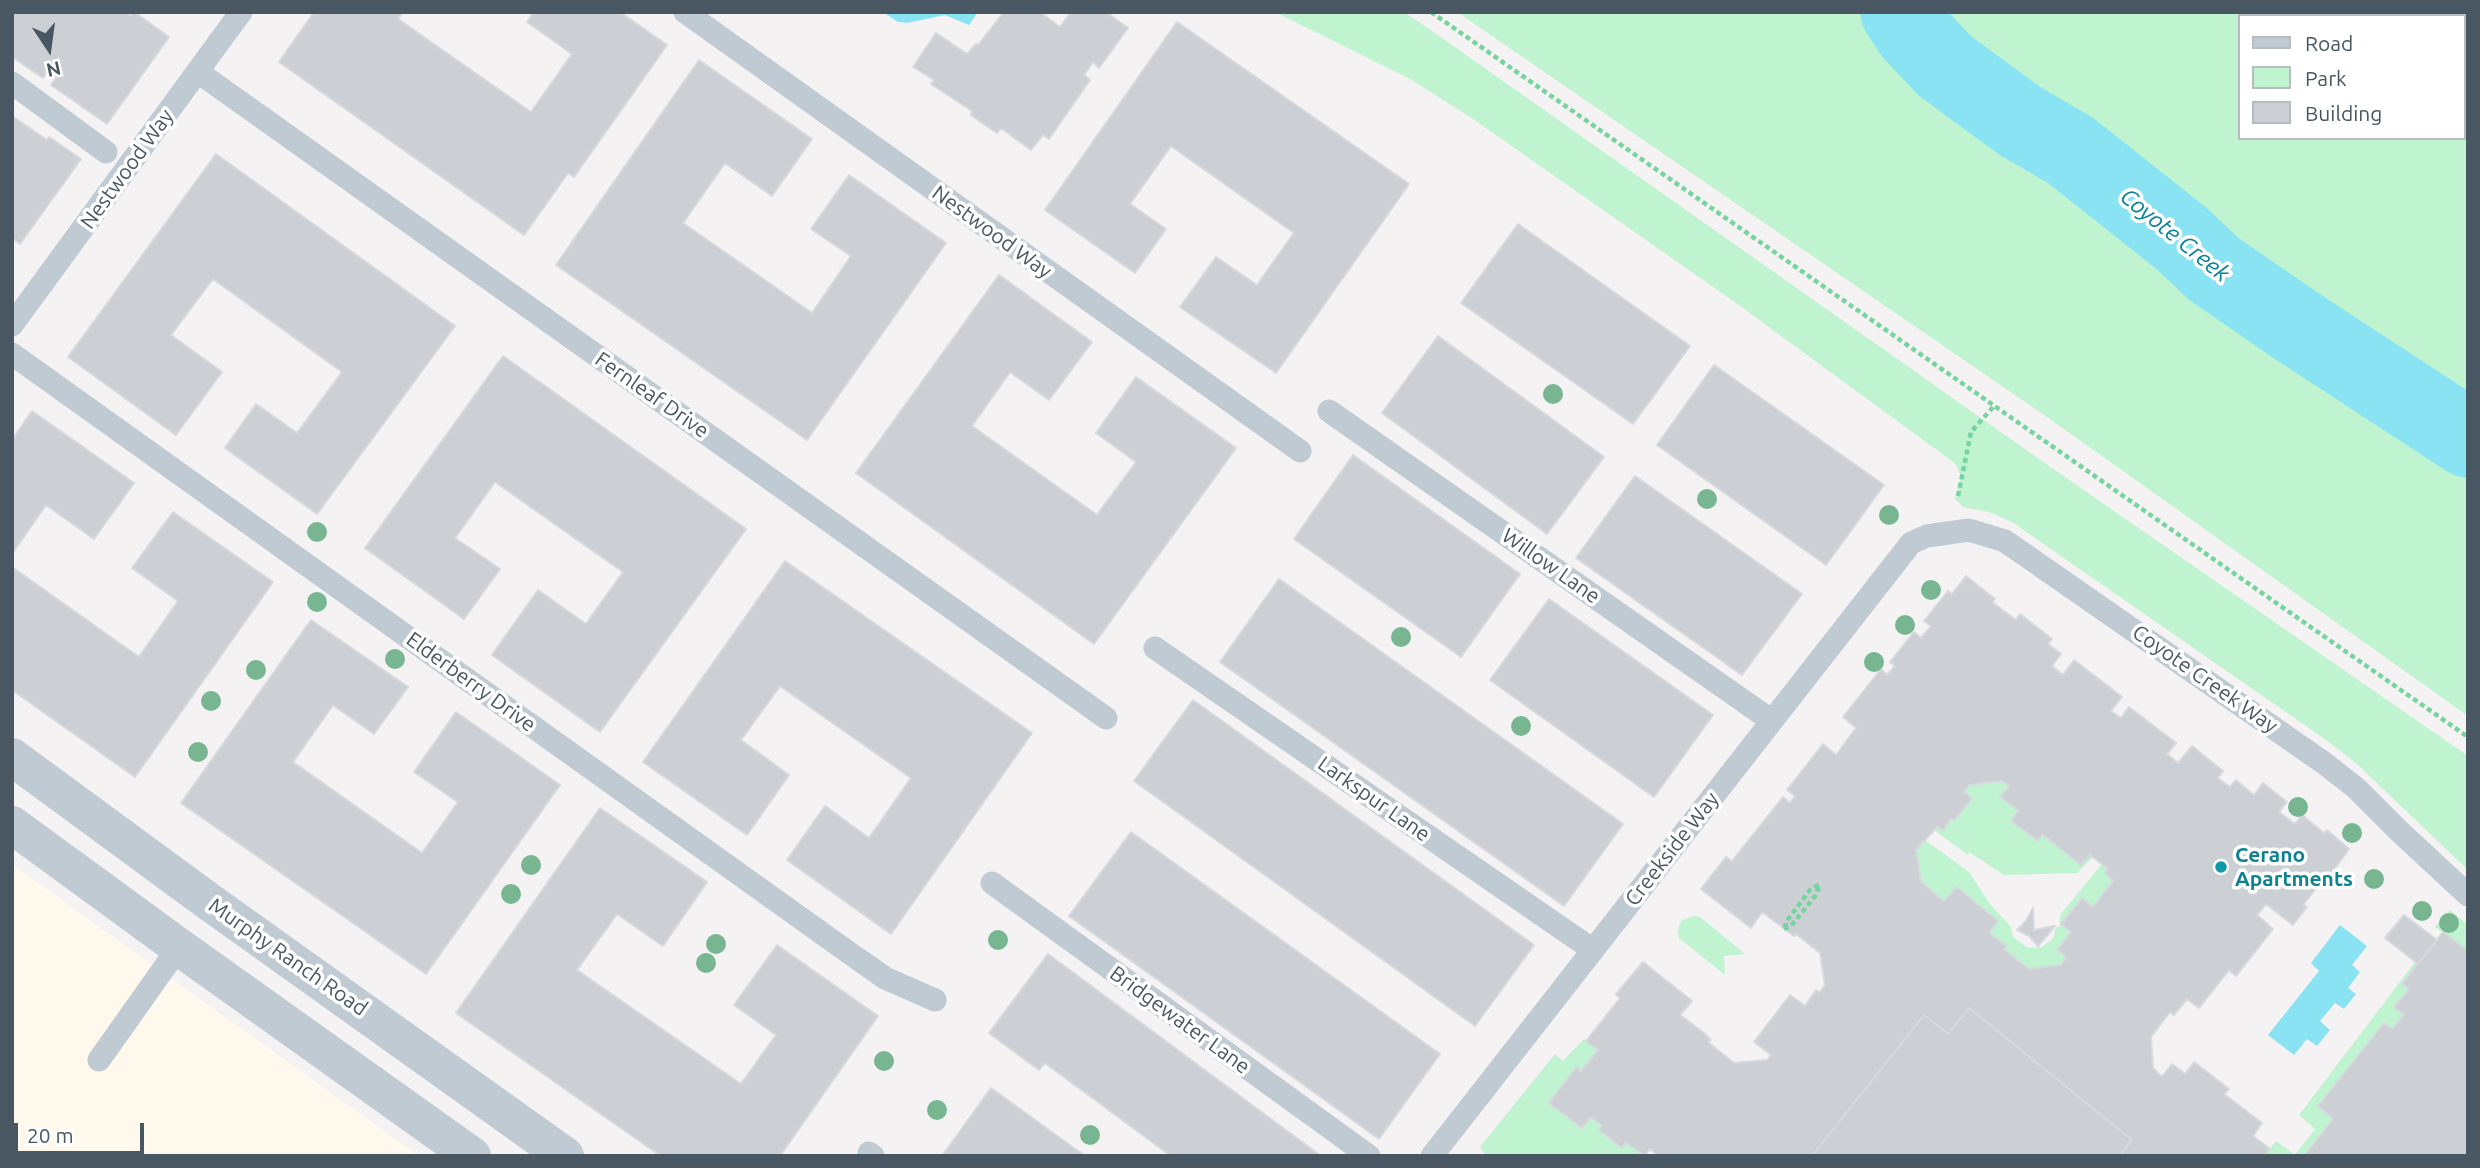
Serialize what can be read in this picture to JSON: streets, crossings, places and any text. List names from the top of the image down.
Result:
{
  "streets": {
    "street": ["Murphy Ranch Road"],
    "lane": [
      "Nestwood Way",
      "Fernleaf Drive",
      "Willow Lane",
      "Coyote Creek Way",
      "Elderberry Drive",
      "Larkspur Lane",
      "Creekside Way",
      "Bridgewater Lane"
    ]
  },
  "crossings": [
    ["Nestwood Way", "Fernleaf Drive"],
    ["Willow Lane", "Creekside Way"],
    ["Coyote Creek Way", "Creekside Way"],
    ["Larkspur Lane", "Creekside Way"]
  ],
  "water": ["Coyote Creek"],
  "places": ["Cerano Apartments"],
  "legend": ["Road", "Park", "Building"],
  "scale_bar": "20 m",
  "north": "bottom"
}
